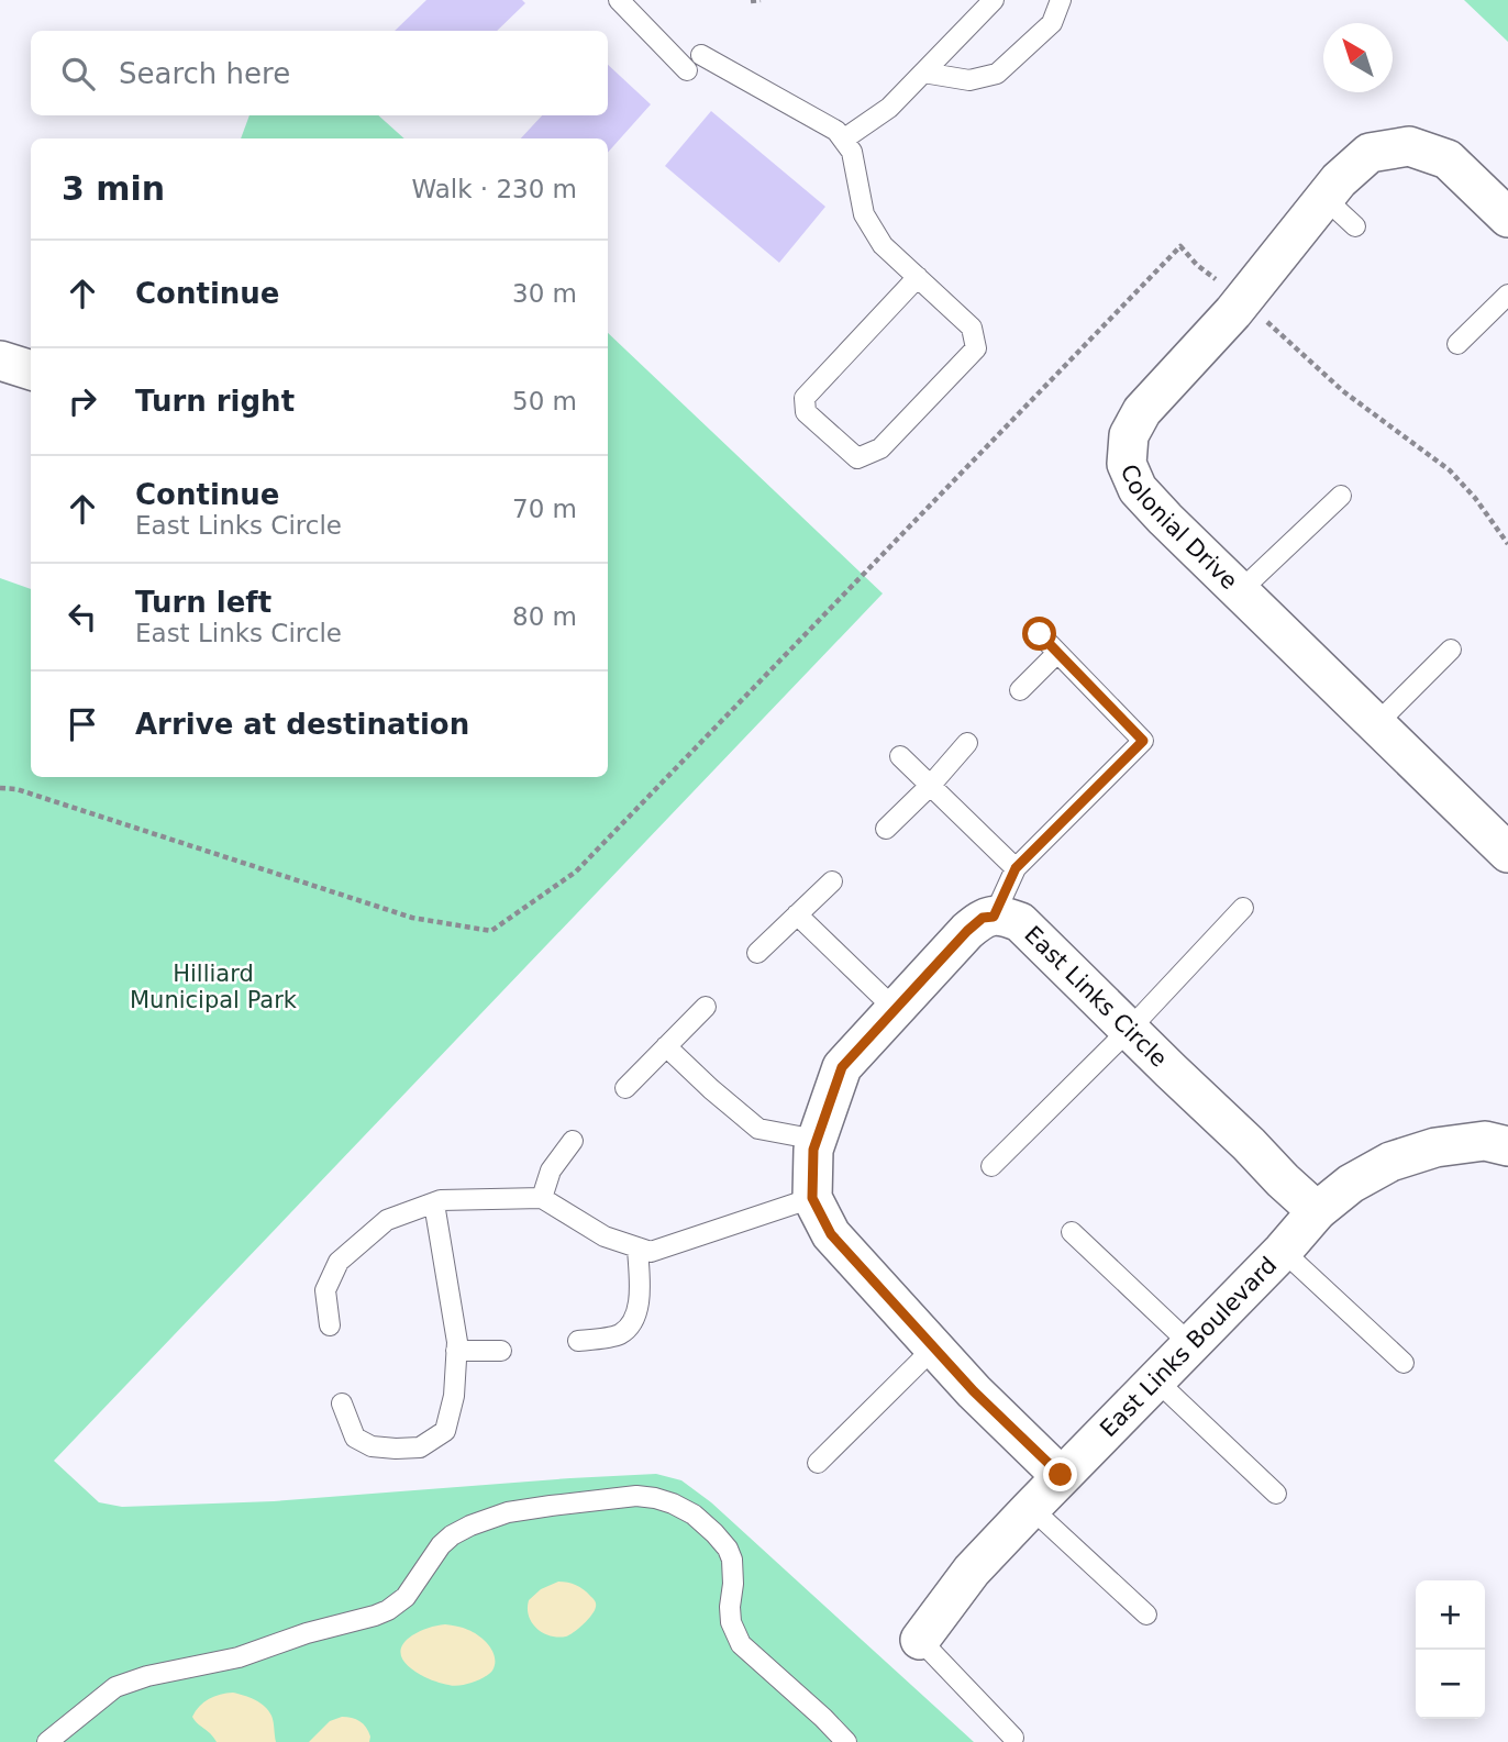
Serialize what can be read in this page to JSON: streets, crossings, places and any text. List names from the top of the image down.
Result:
{
  "streets": {
    "street": ["Colonial Drive", "East Links Circle", "East Links Boulevard"]
  },
  "crossings": [
    ["East Links Circle", "East Links Boulevard"]
  ],
  "parks": ["Hilliard Municipal Park"],
  "north": "top left",
  "page": {
    "search": "Search here",
    "heading": ["3 min", "Walk · 230 m"],
    "list": [
      ["Continue", "30 m"],
      ["Turn right", "50 m"],
      ["Continue", "East Links Circle", "70 m"],
      ["Turn left", "East Links Circle", "80 m"],
      "Arrive at destination"
    ],
    "map_buttons": ["+", "−"]
  }
}
